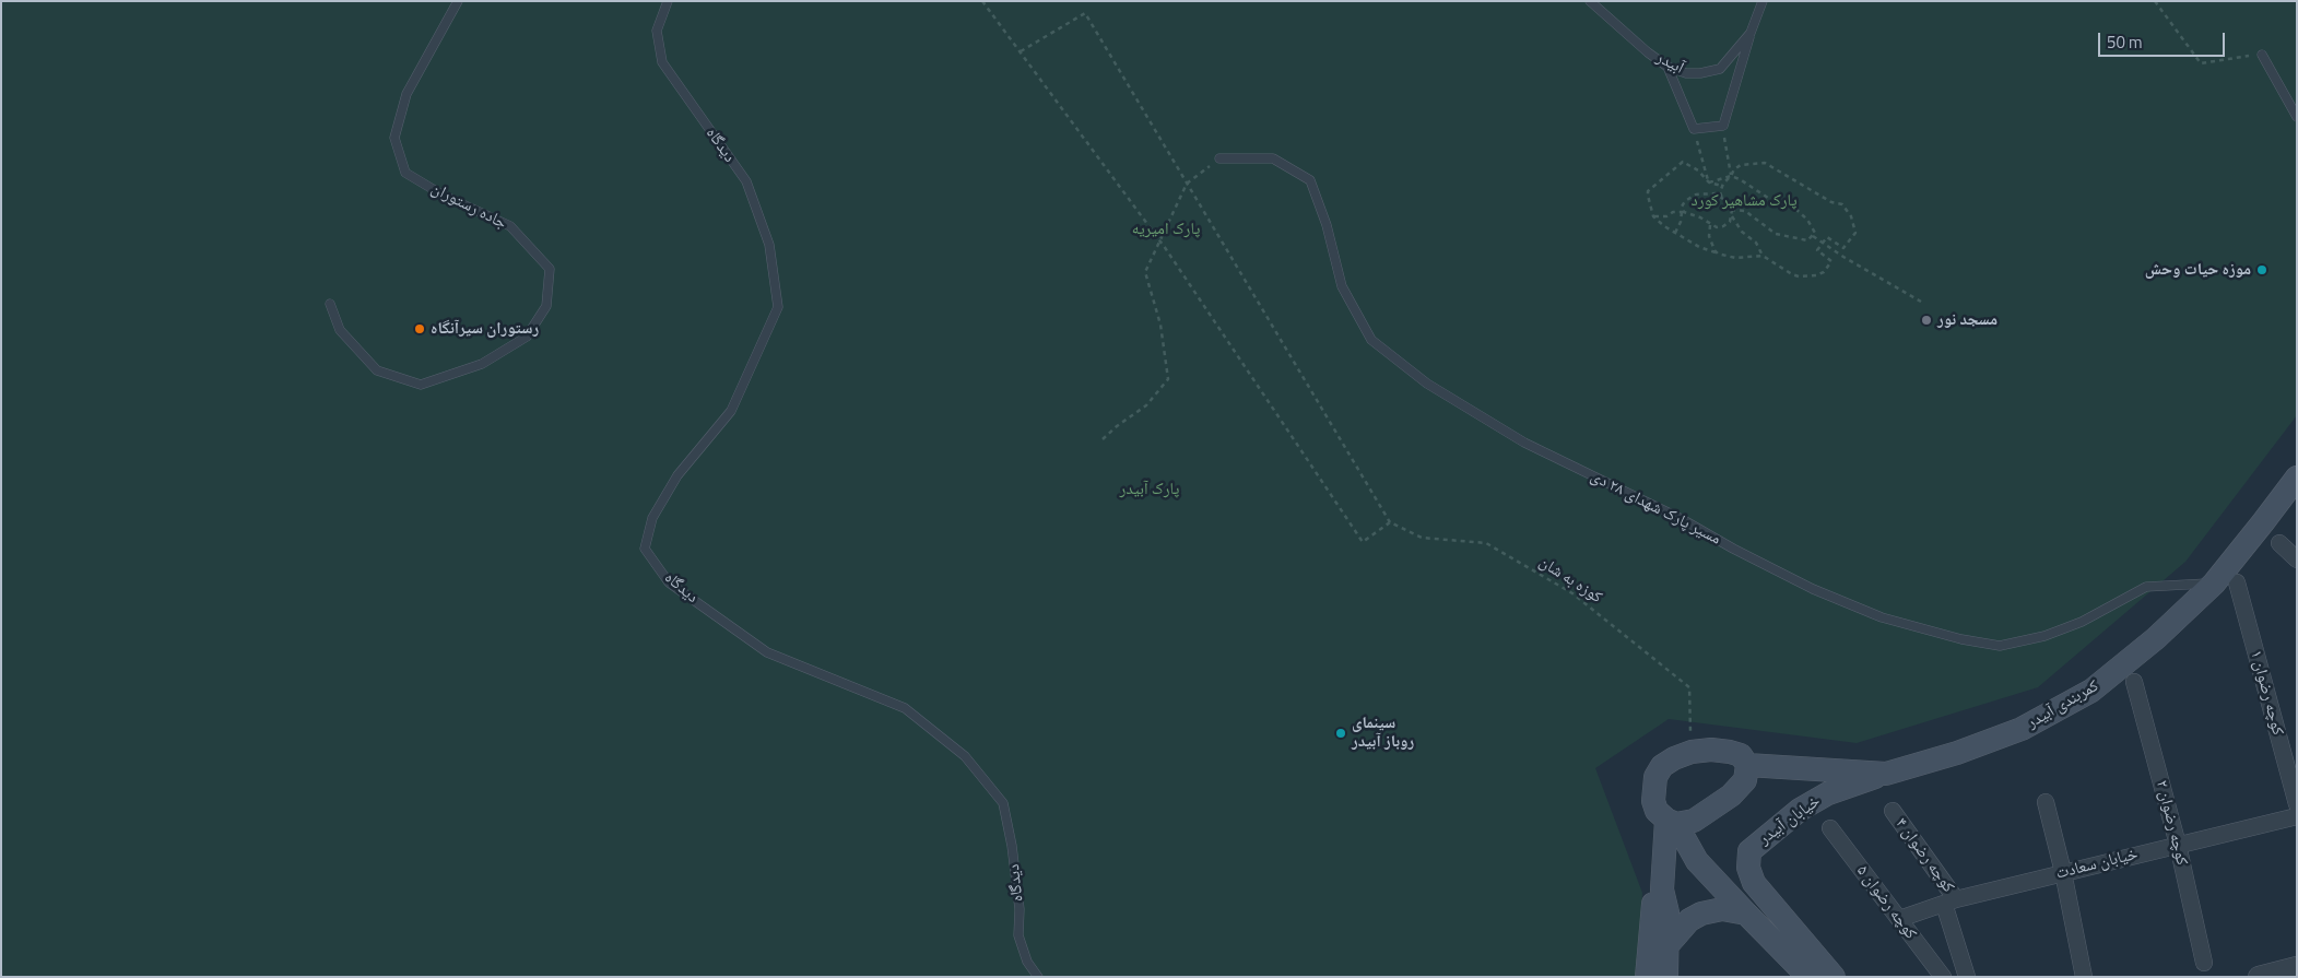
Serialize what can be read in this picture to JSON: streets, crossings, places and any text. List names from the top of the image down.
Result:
{
  "streets": {
    "main road": ["کمربندی آبیدر", "خیابان آبیدر"],
    "street": [
      "کوچه رضوان ۱",
      "کوچه رضوان ۲",
      "کوچه رضوان ۴",
      "خیابان سعادت",
      "کوچه رضوان ۵"
    ],
    "lane": [
      "آبیدر",
      "دیدگاه",
      "جاده رستوران",
      "مسیر پارک شهدای ۲۸ دی"
    ],
    "path": ["کوزه به شان"]
  },
  "crossings": [
    ["مسیر پارک شهدای ۲۸ دی", "کوچه رضوان ۱"],
    ["مسیر پارک شهدای ۲۸ دی", "کمربندی آبیدر"],
    ["کوزه به شان", "کمربندی آبیدر"],
    ["کوچه رضوان ۱", "کمربندی آبیدر"],
    ["کمربندی آبیدر", "خیابان آبیدر"],
    ["کوچه رضوان ۲", "خیابان سعادت"],
    ["کوچه رضوان ۴", "خیابان سعادت"],
    ["خیابان سعادت", "کوچه رضوان ۵"]
  ],
  "parks": ["پارک مشاهیر کورد", "پارک امیریه", "پارک آبیدر"],
  "places": [
    "موزه حیات وحش",
    "مسجد نور",
    "رستوران سیرآنگاه",
    "سینمای روباز آبیدر"
  ],
  "scale_bar": "50 m"
}
